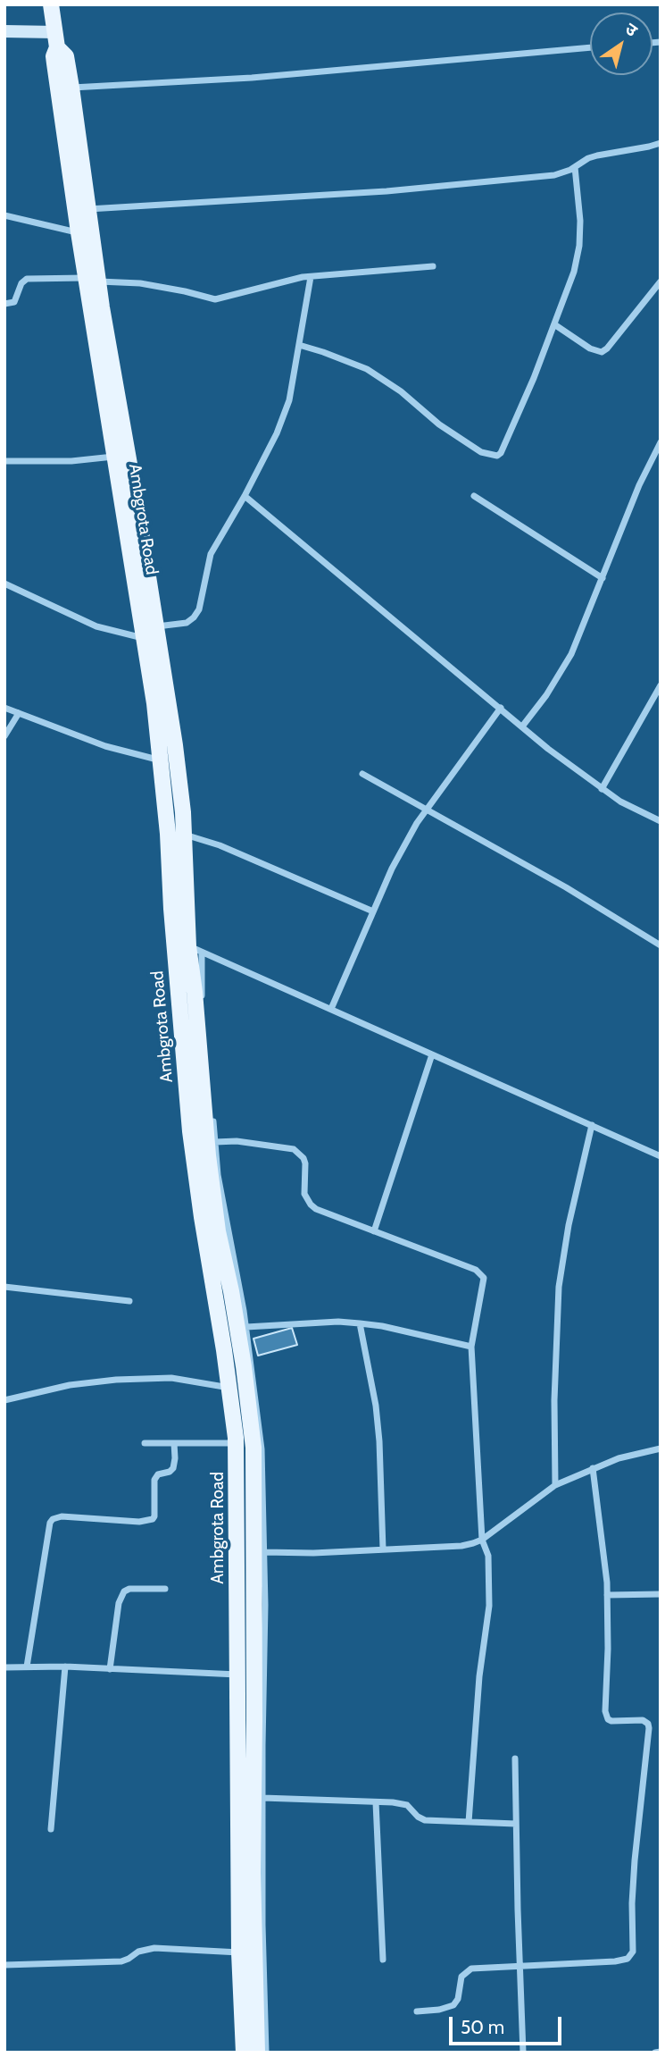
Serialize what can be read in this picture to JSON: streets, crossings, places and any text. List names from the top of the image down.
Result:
{
  "streets": {
    "main road": ["Ambgrota Road"]
  },
  "scale_bar": "50 m",
  "north": "top right"
}
